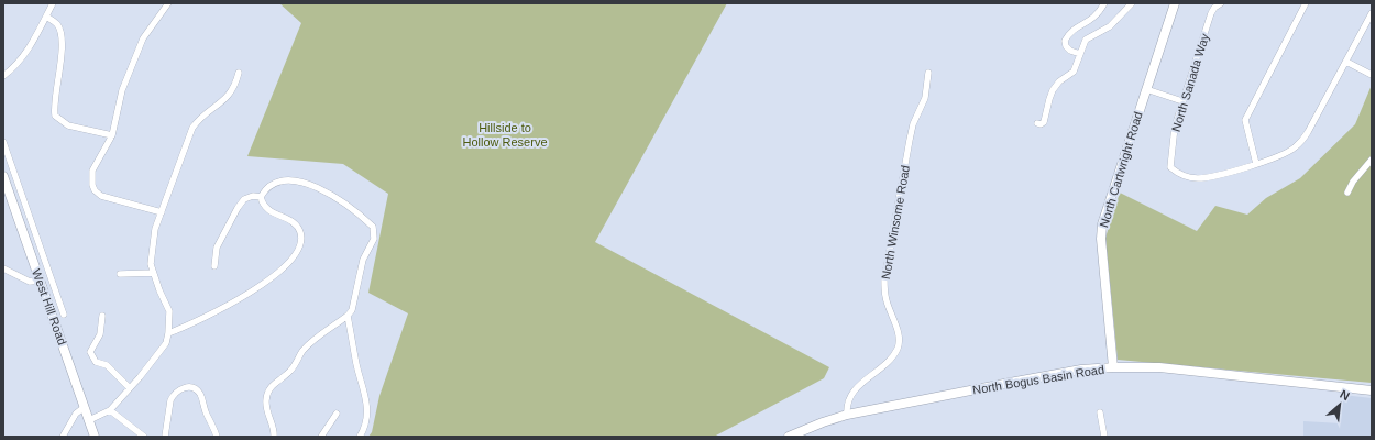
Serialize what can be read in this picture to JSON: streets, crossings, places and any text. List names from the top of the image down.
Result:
{
  "streets": {
    "street": [
      "North Sanada Way",
      "North Cartwright Road",
      "North Winsome Road",
      "West Hill Road",
      "North Bogus Basin Road"
    ]
  },
  "crossings": [
    ["North Cartwright Road", "North Bogus Basin Road"],
    ["North Winsome Road", "North Bogus Basin Road"]
  ],
  "parks": ["Hillside to Hollow Reserve"],
  "north": "top right"
}
